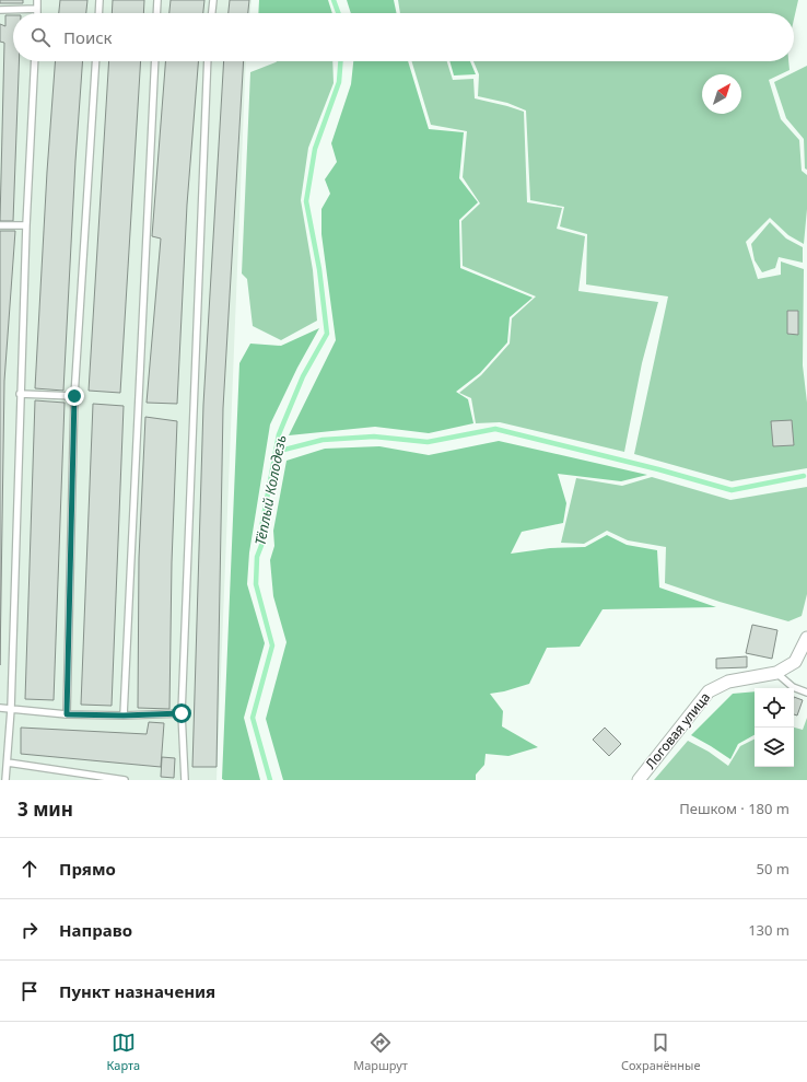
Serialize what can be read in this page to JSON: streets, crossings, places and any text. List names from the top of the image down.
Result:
{
  "streets": {
    "street": ["Логовая улица"]
  },
  "water": ["Тёплый Колодезь"],
  "north": "top right",
  "page": {
    "search": "Поиск",
    "heading": ["3 мин", "Пешком · 180 m"],
    "list": [
      ["Прямо", "50 m"],
      ["Направо", "130 m"],
      "Пункт назначения"
    ],
    "nav": ["Карта", "Маршрут", "Сохранённые"]
  }
}
